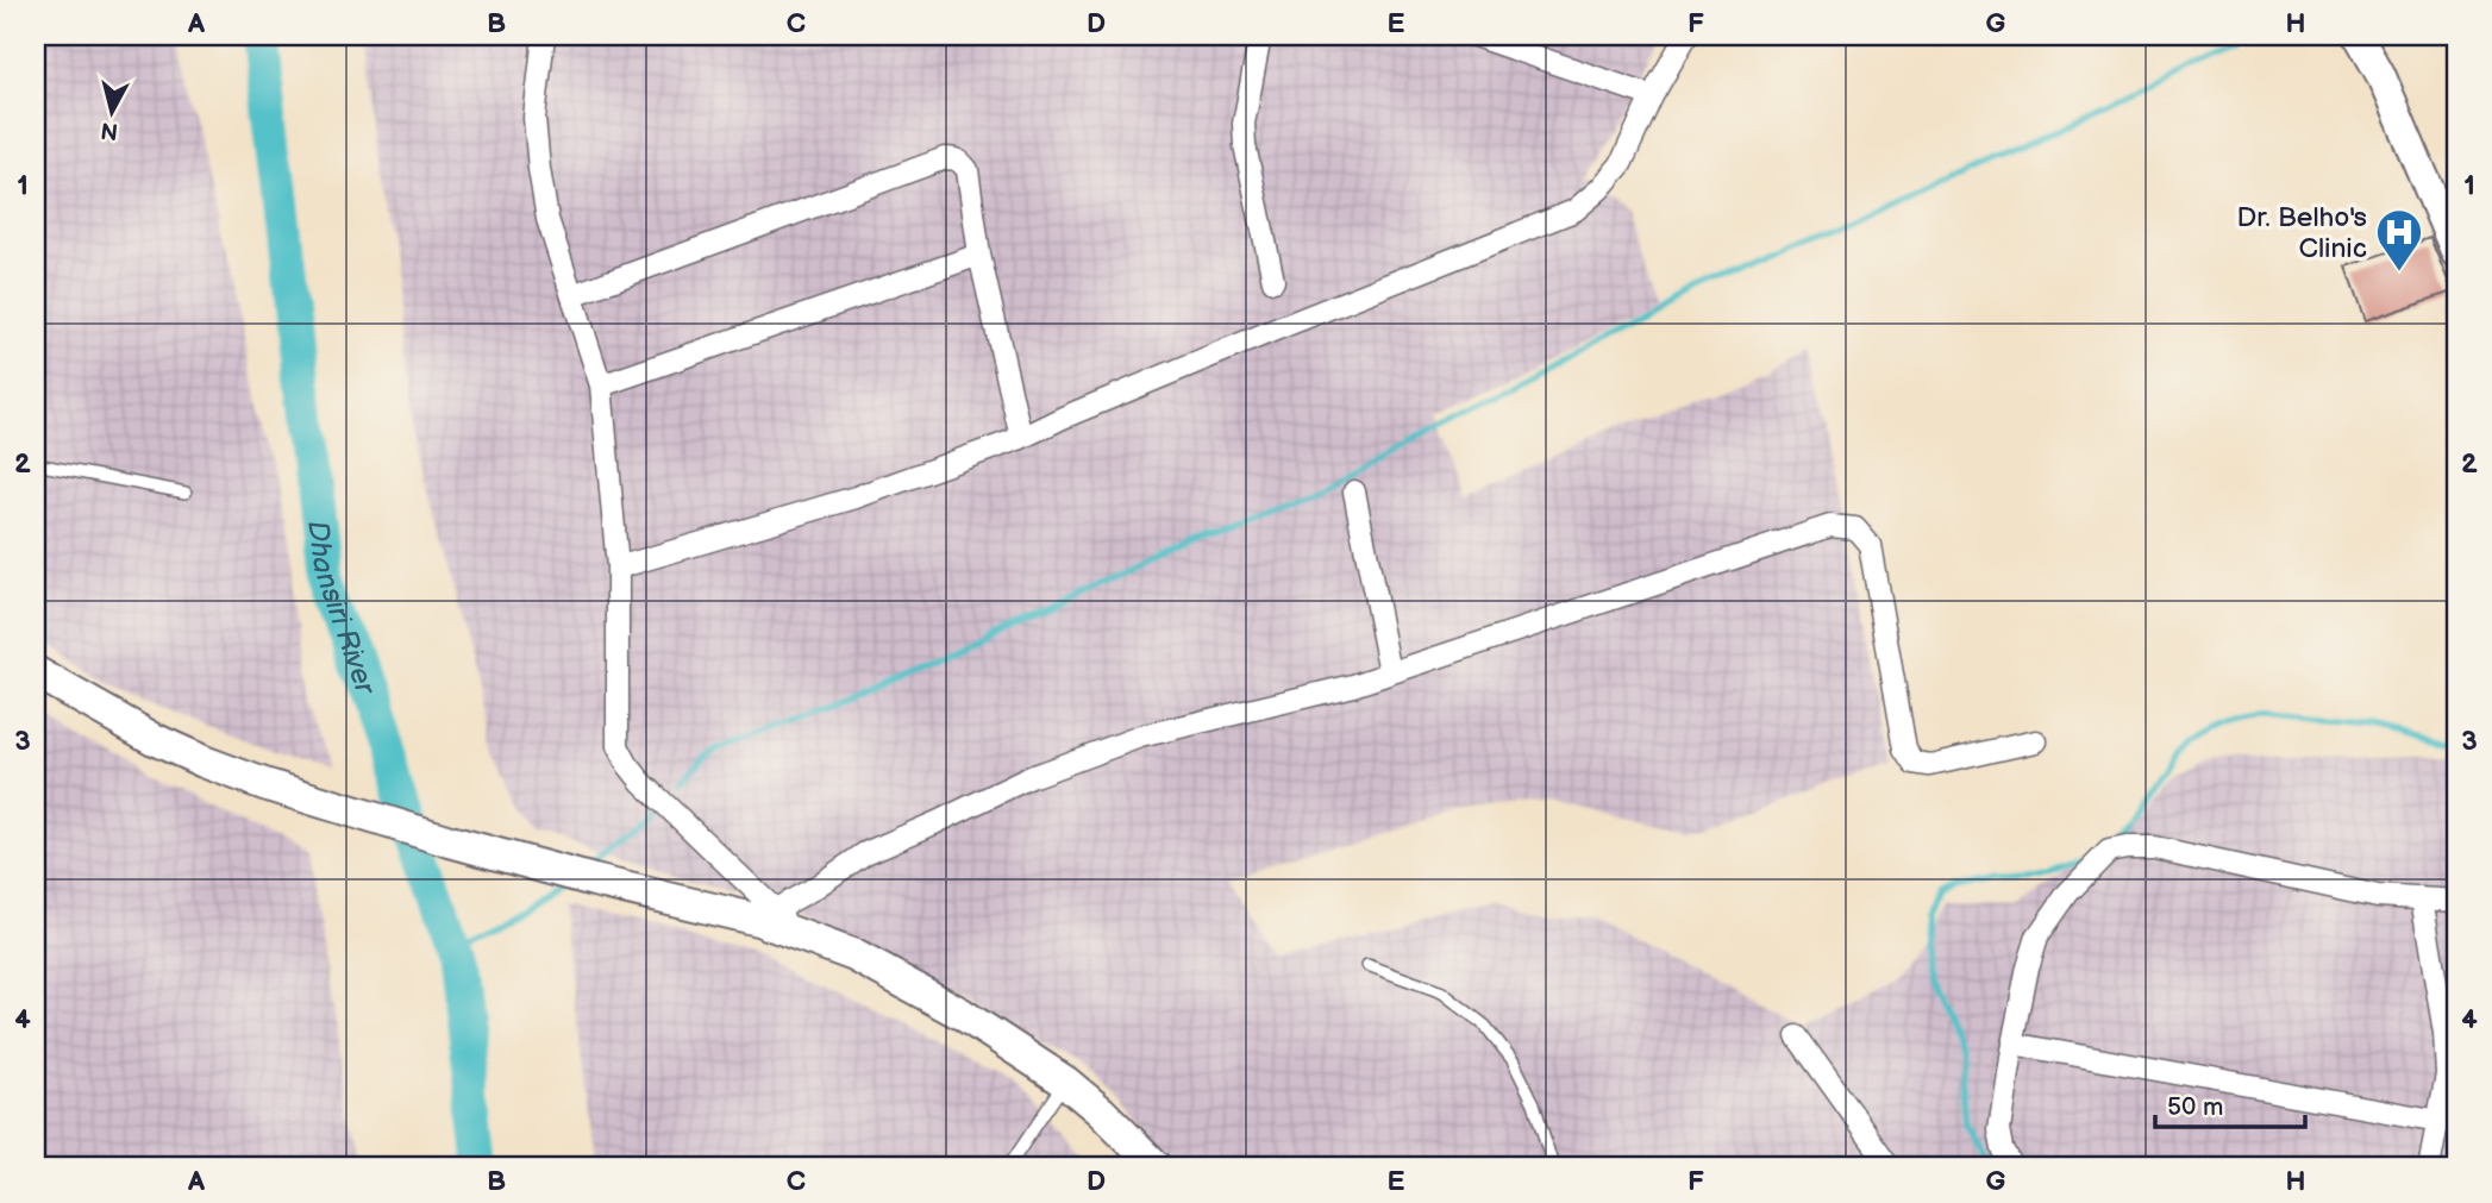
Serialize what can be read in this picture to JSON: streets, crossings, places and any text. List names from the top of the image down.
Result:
{
  "water": ["Dhansiri River"],
  "places": {
    "hospital": ["Dr. Belho's Clinic"]
  },
  "scale_bar": "50 m",
  "north": "bottom",
  "grid": {
    "columns": [
      "A",
      "B",
      "C",
      "D",
      "E",
      "F",
      "G",
      "H"
    ],
    "rows": [
      "1",
      "2",
      "3",
      "4"
    ]
  }
}
